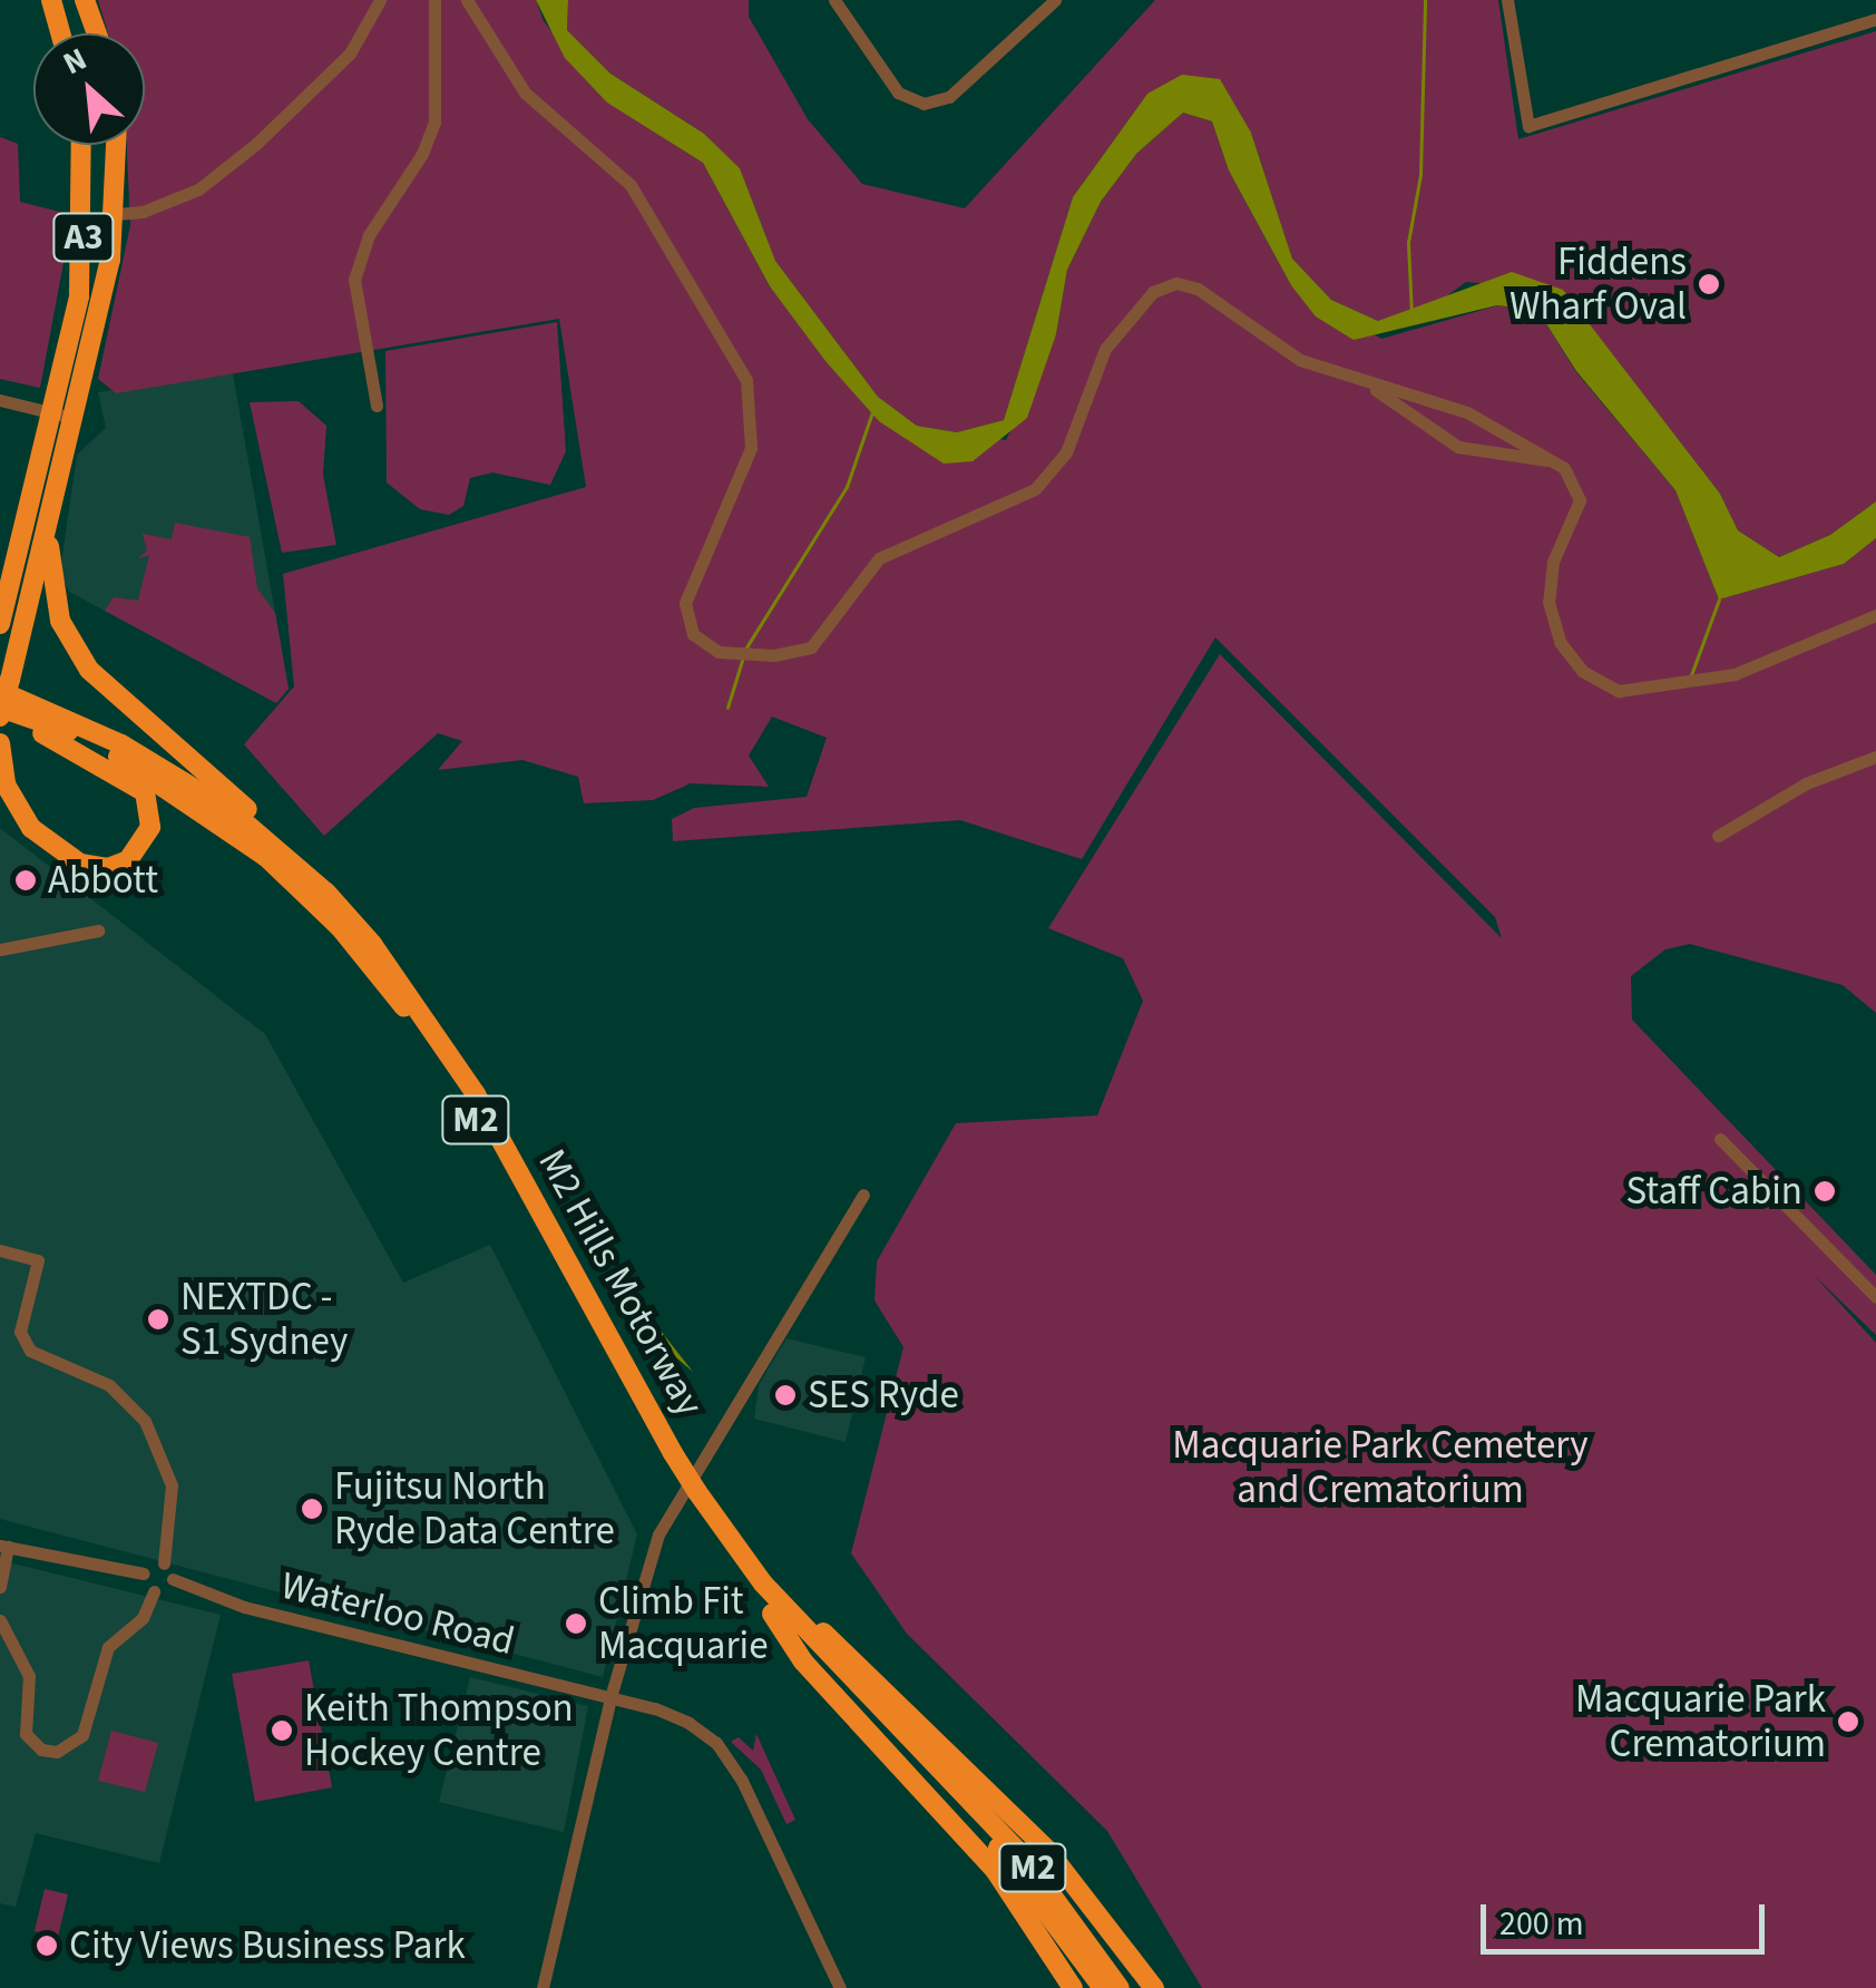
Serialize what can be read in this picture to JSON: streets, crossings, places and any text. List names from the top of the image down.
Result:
{
  "streets": {
    "highway": ["A3", "M2", "M2 Hills Motorway"],
    "street": ["Waterloo Road"]
  },
  "crossings": [
    ["A3", "M2"],
    ["A3", "M2 Hills Motorway"],
    ["M2", "M2 Hills Motorway"]
  ],
  "parks": ["Macquarie Park Cemetery and Crematorium"],
  "places": [
    "Fiddens Wharf Oval",
    "Abbott",
    "Staff Cabin",
    "NEXTDC - S1 Sydney",
    "SES Ryde",
    "Fujitsu North Ryde Data Centre",
    "Climb Fit Macquarie",
    "Macquarie Park Crematorium",
    "Keith Thompson Hockey Centre",
    "City Views Business Park"
  ],
  "scale_bar": "200 m",
  "north": "top left"
}
